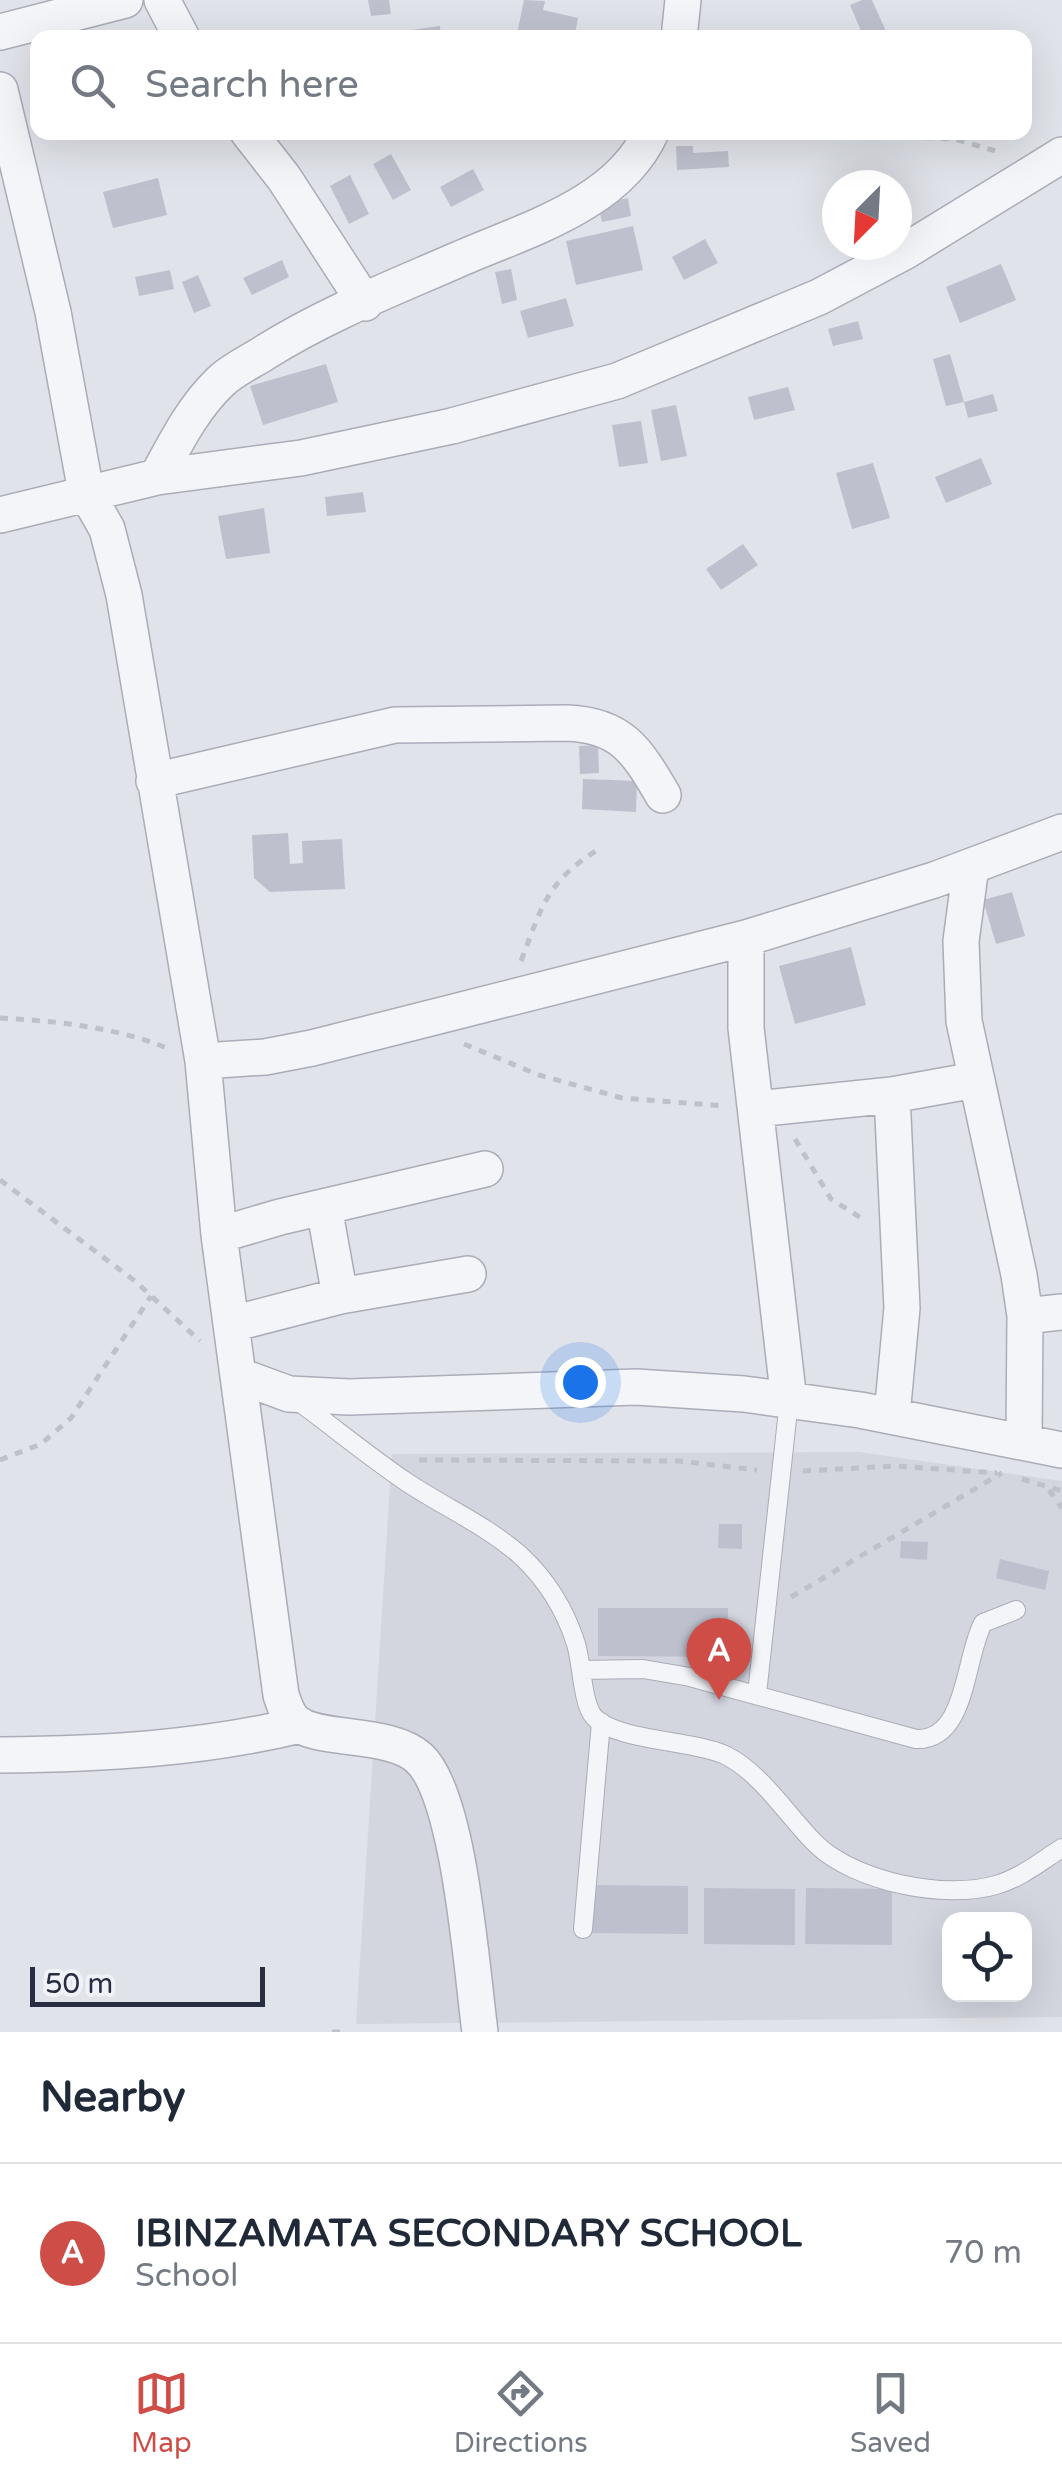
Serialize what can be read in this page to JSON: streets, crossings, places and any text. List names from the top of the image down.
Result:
{
  "scale_bar": "50 m",
  "north": "bottom left",
  "page": {
    "search": "Search here",
    "pins": "A",
    "scale": "50 m",
    "heading": "Nearby",
    "list": [
      {
        "mark": "A",
        "name": "IBINZAMATA SECONDARY SCHOOL",
        "note": "School",
        "value": "70 m"
      }
    ],
    "nav": ["Map", "Directions", "Saved"]
  }
}
